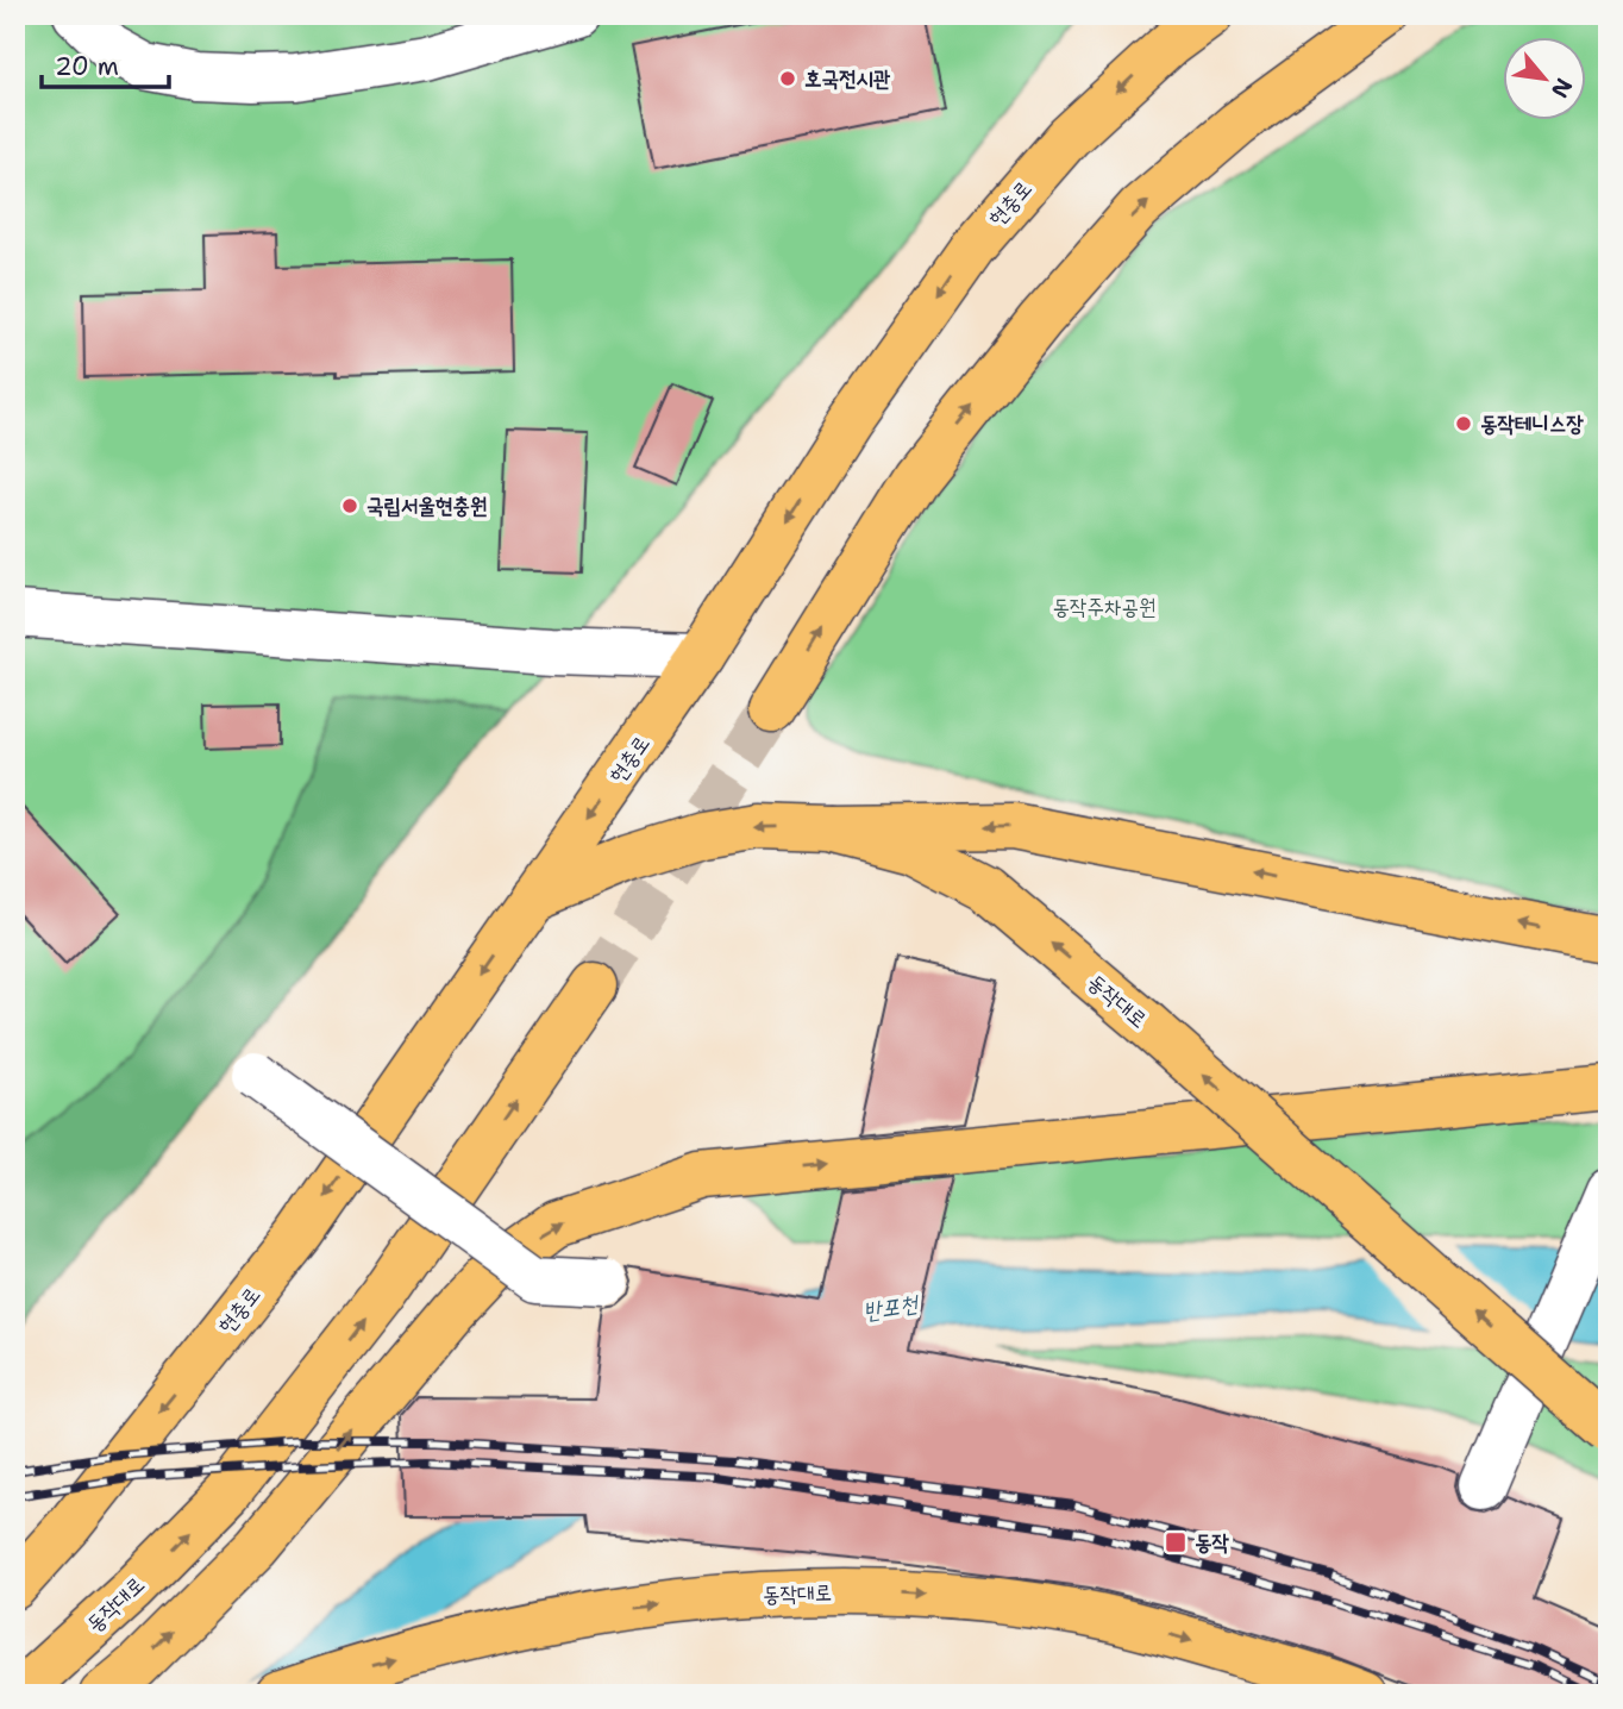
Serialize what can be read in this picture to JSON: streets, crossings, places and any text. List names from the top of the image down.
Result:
{
  "streets": {
    "main road": ["현충로", "동작대로"]
  },
  "crossings": [
    ["현충로", "동작대로"]
  ],
  "water": ["반포천"],
  "parks": ["동작주차공원"],
  "places": {
    "other": ["호국전시관", "동작테니스장", "국립서울현충원"],
    "transit": ["동작"]
  },
  "scale_bar": "20 m",
  "north": "bottom right"
}
